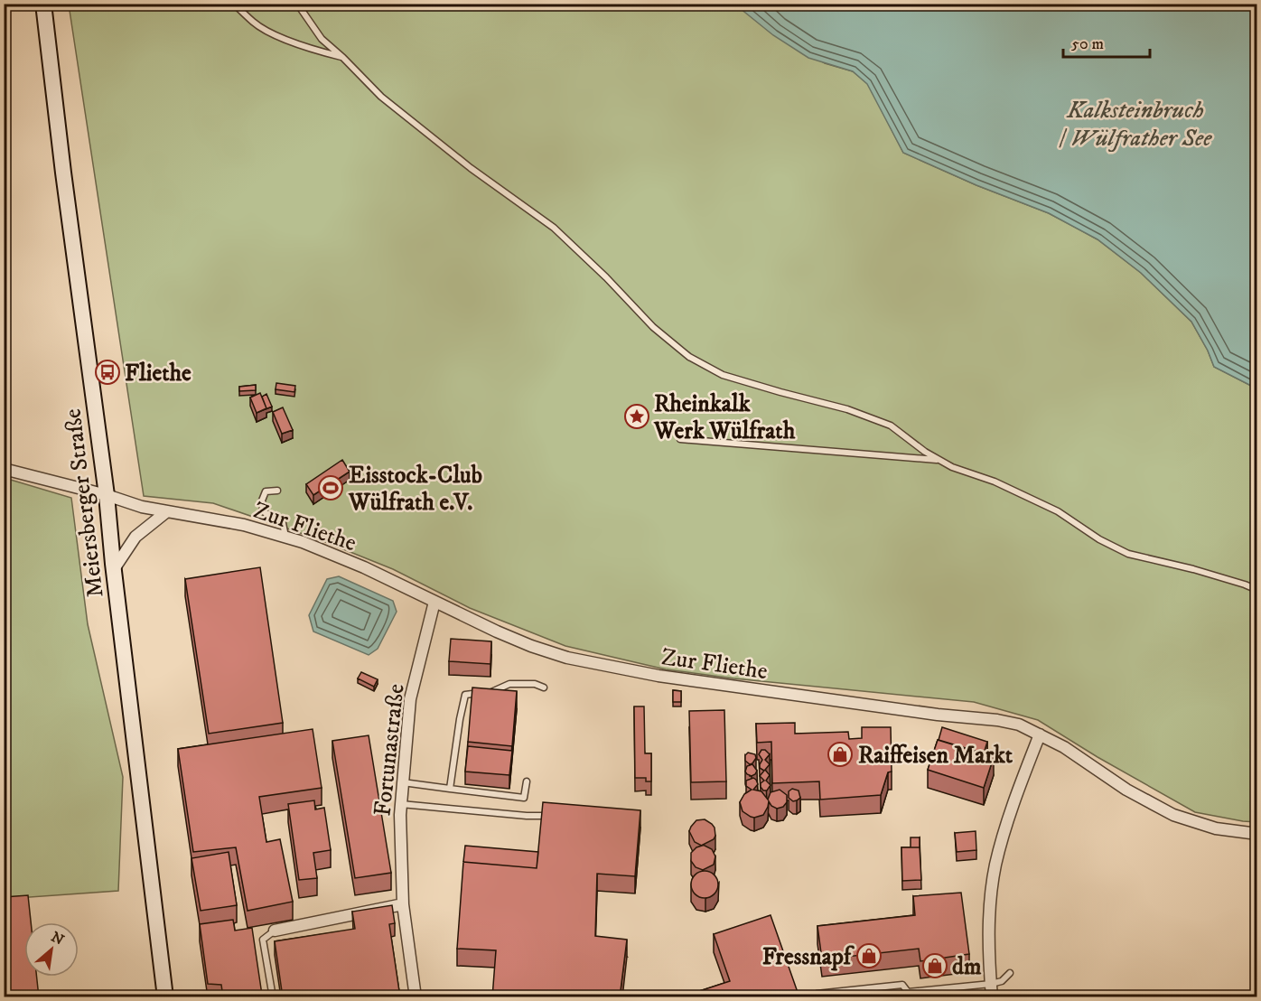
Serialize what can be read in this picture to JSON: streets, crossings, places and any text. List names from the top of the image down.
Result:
{
  "streets": {
    "main road": ["Meiersberger Straße"],
    "street": ["Zur Fliethe", "Fortunastraße"]
  },
  "crossings": [
    ["Meiersberger Straße", "Zur Fliethe"],
    ["Zur Fliethe", "Fortunastraße"]
  ],
  "water": ["Kalksteinbruch / Wülfrather See"],
  "places": {
    "bus stop": ["Fliethe"],
    "place": ["Rheinkalk Werk Wülfrath"],
    "sports": ["Eisstock-Club Wülfrath e.V."],
    "shop": ["Raiffeisen Markt", "Fressnapf", "dm"]
  },
  "scale_bar": "50 m",
  "north": "top right"
}
